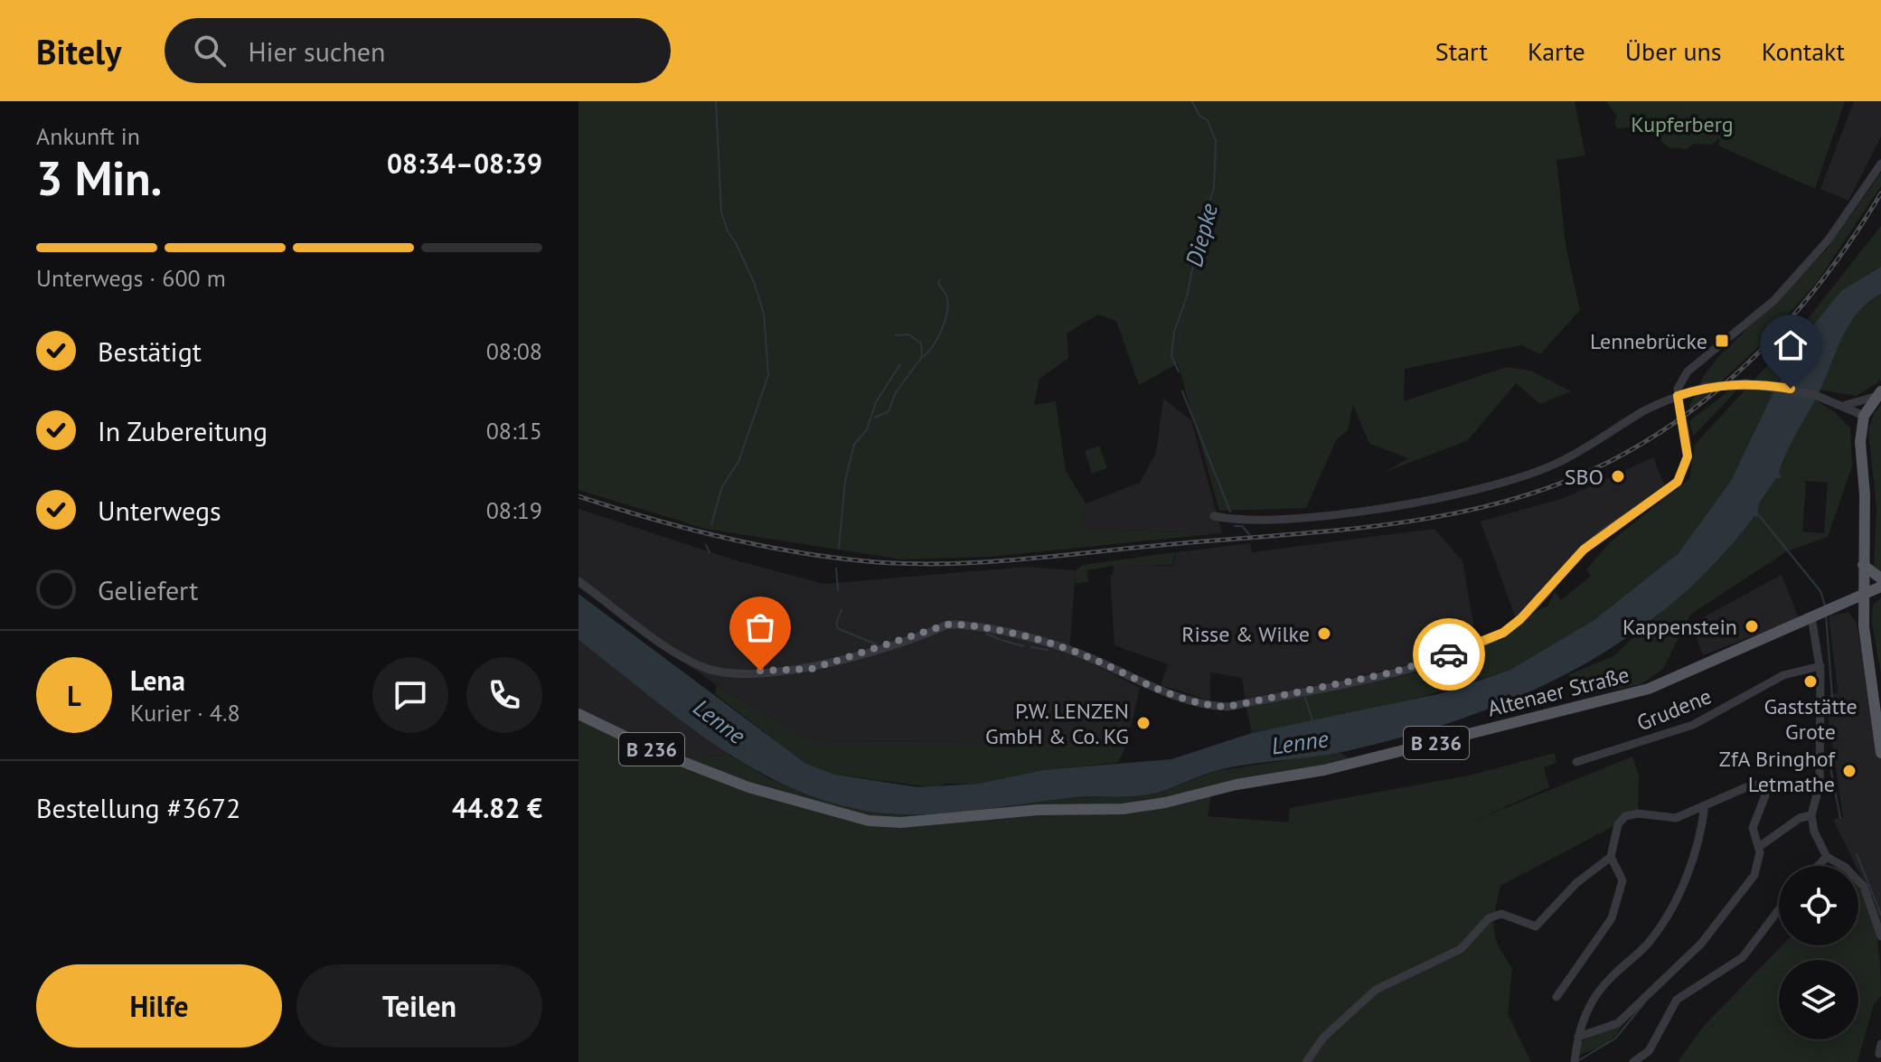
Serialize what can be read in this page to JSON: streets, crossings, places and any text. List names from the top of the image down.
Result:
{
  "streets": {
    "main road": ["Altenaer Straße", "B 236"],
    "street": ["Grudene"]
  },
  "water": ["Diepke", "Lenne"],
  "parks": ["Kupferberg"],
  "places": {
    "transit": ["Lennebrücke"],
    "other": [
      "SBO",
      "Kappenstein",
      "Risse & Wilke",
      "Gaststätte Grote",
      "P.W. LENZEN GmbH & Co. KG",
      "ZfA Bringhof Letmathe"
    ]
  },
  "page": {
    "header": "Bitely",
    "search": "Hier suchen",
    "nav": [
      "Start",
      "Karte",
      "Über uns",
      "Kontakt"
    ],
    "heading": ["3 Min.", "Ankunft in", "08:34–08:39"],
    "panel": [
      "Lena",
      "Kurier · 4.8",
      "Bestellung #3672",
      "44.82 €"
    ],
    "bar": "Unterwegs · 600 m",
    "list": [
      ["Bestätigt", "08:08"],
      ["In Zubereitung", "08:15"],
      ["Unterwegs", "08:19"],
      "Geliefert"
    ],
    "round": "L",
    "buttons": ["Hilfe", "Teilen"]
  }
}
